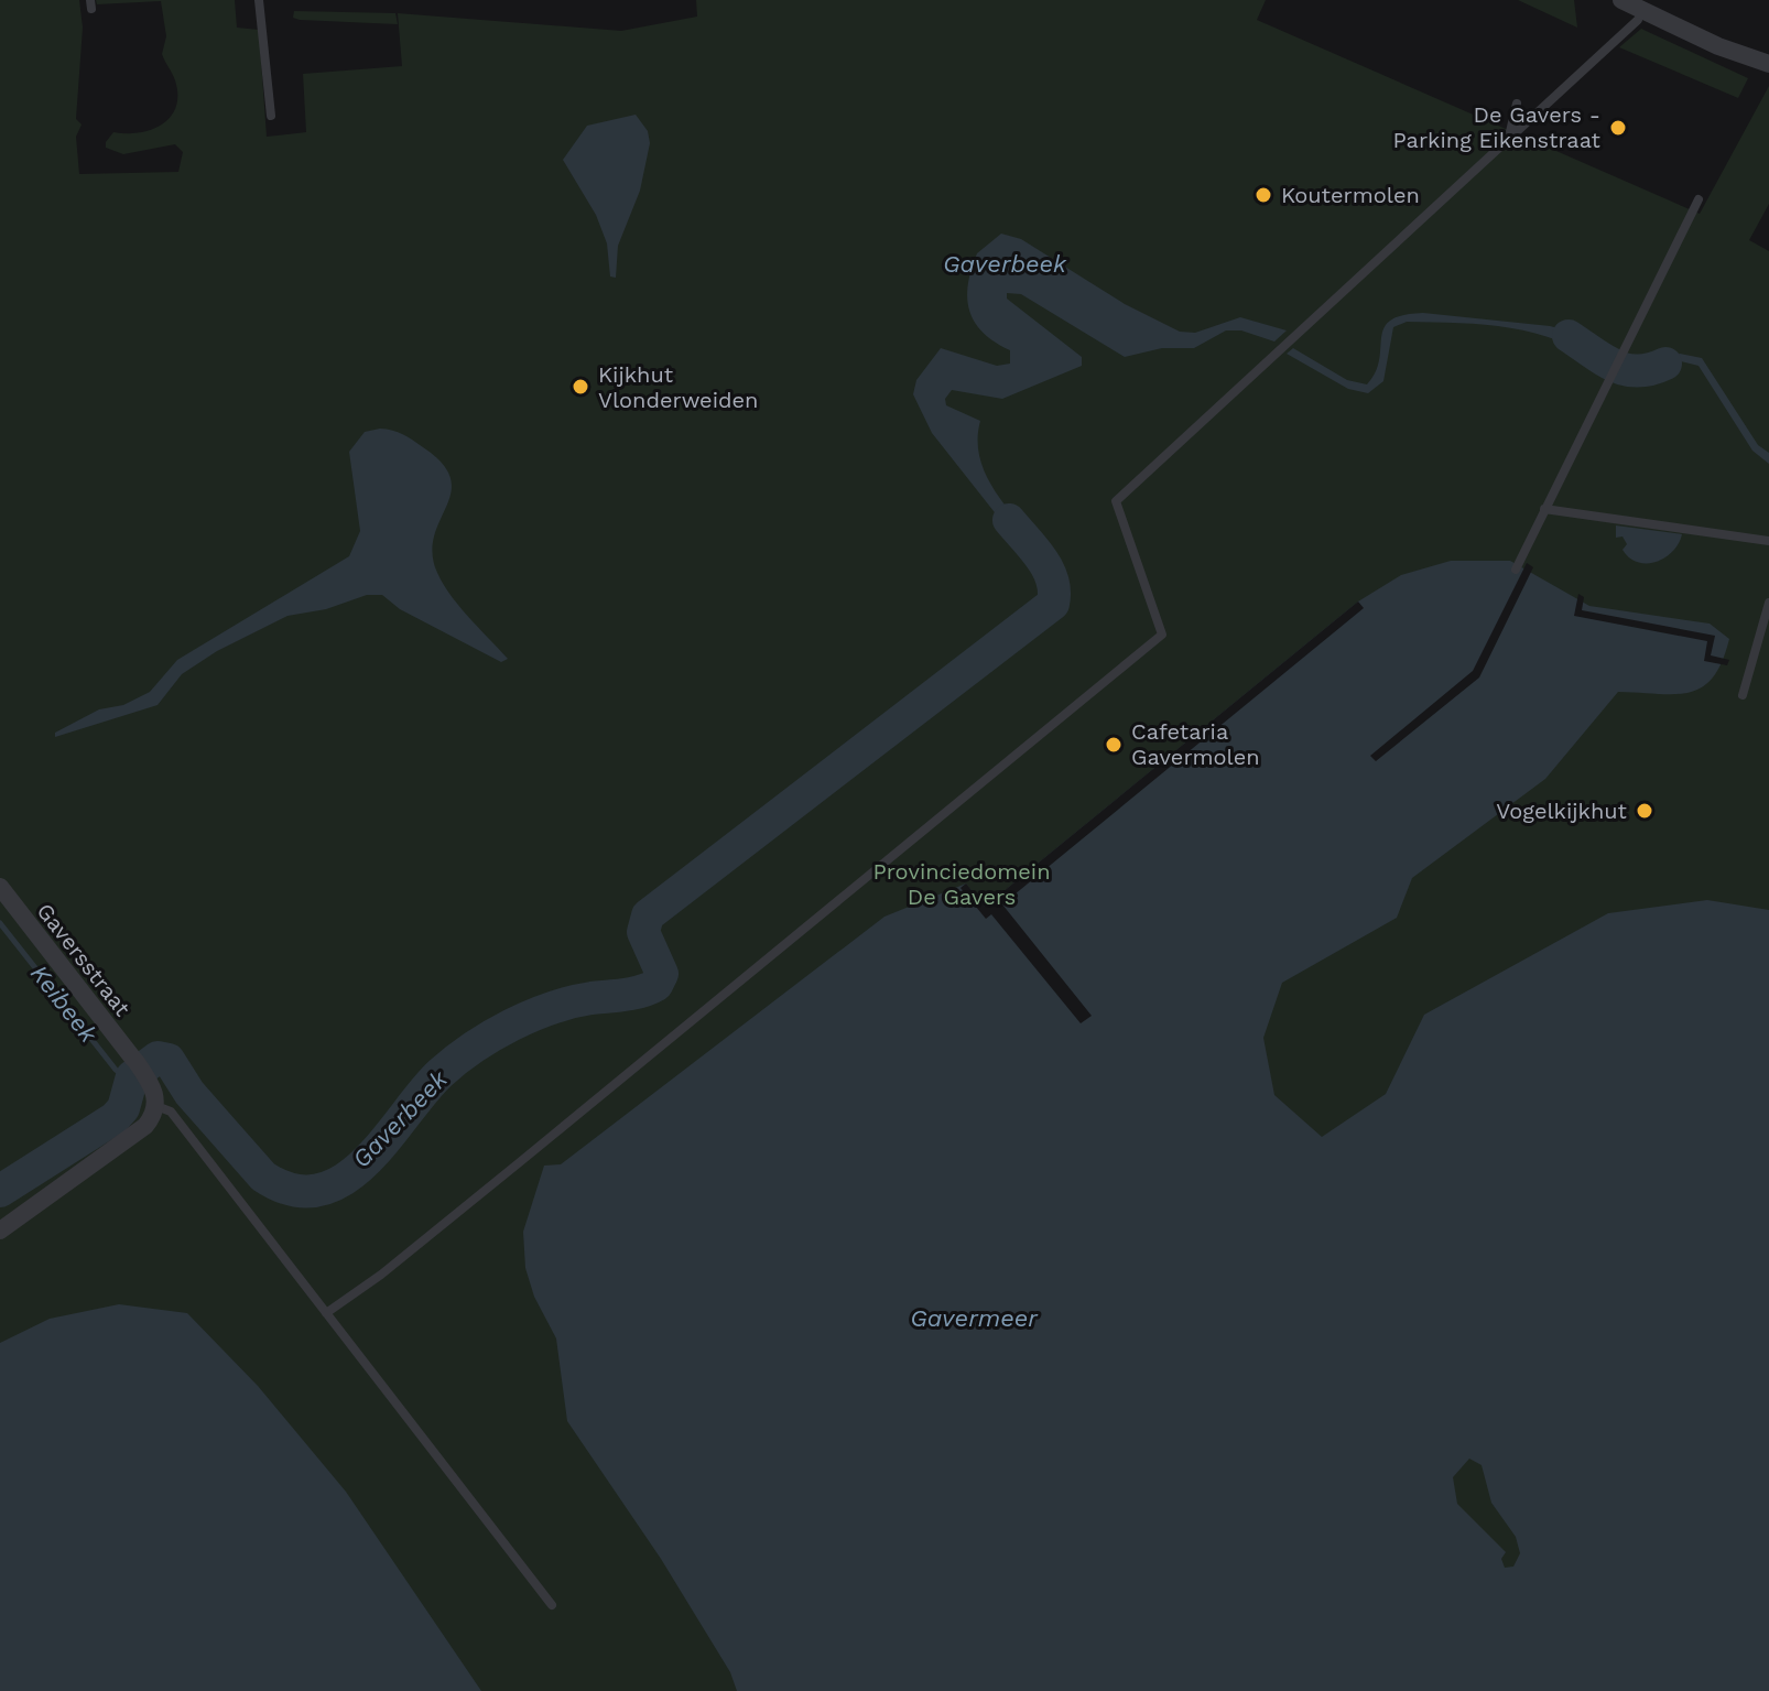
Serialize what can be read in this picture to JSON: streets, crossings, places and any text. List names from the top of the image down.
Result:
{
  "streets": {
    "street": ["Gaversstraat"]
  },
  "water": ["Gaverbeek", "Keibeek", "Gavermeer"],
  "parks": ["Provinciedomein De Gavers"],
  "places": [
    "De Gavers - Parking Eikenstraat",
    "Koutermolen",
    "Kijkhut Vlonderweiden",
    "Cafetaria Gavermolen",
    "Vogelkijkhut"
  ]
}
